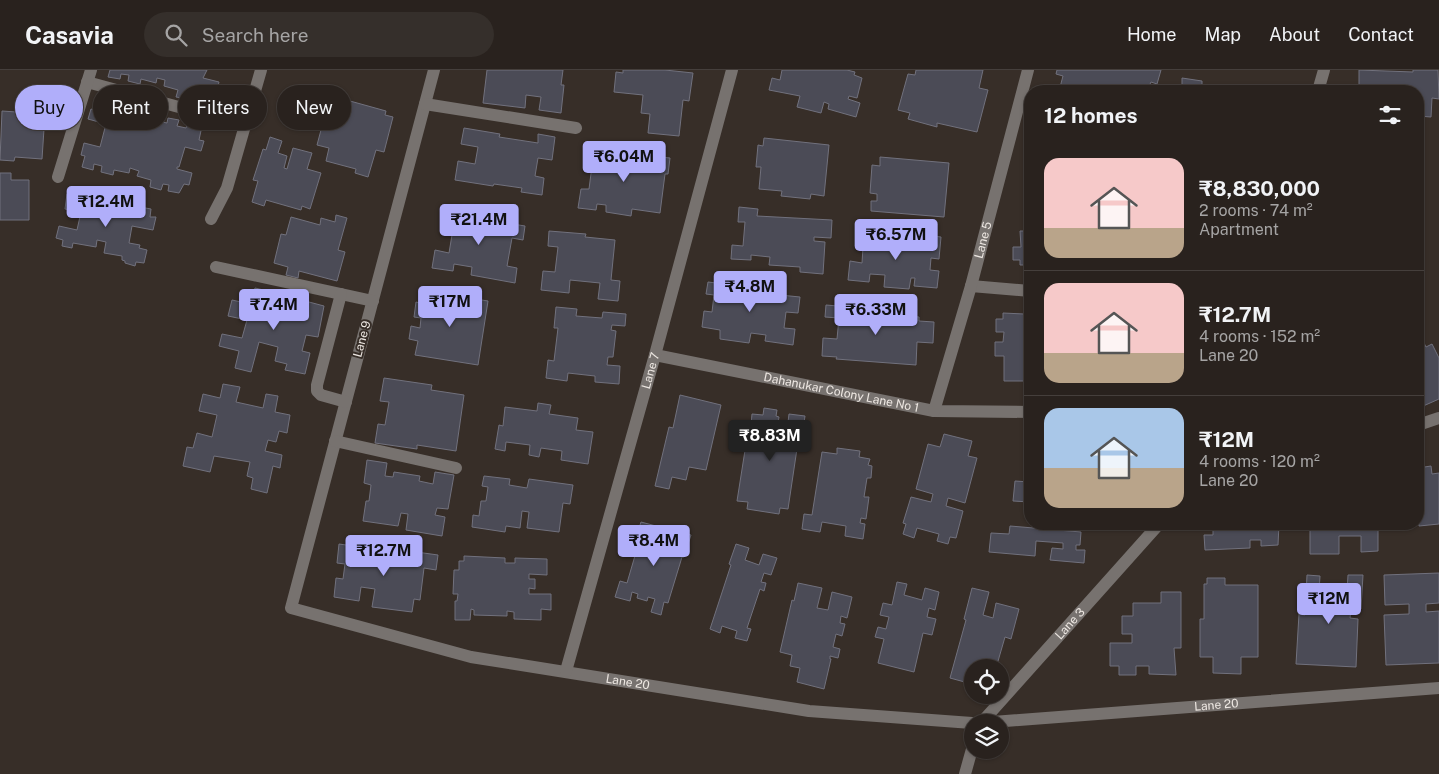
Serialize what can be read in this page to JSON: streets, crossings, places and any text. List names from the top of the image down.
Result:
{
  "streets": {
    "street": [
      "Lane 5",
      "Lane 9",
      "Lane 7",
      "Dahanukar Colony Lane No 1",
      "Lane 3",
      "Lane 20"
    ]
  },
  "crossings": [
    ["Lane 5", "Dahanukar Colony Lane No 1"],
    ["Lane 9", "Lane 20"],
    ["Lane 7", "Dahanukar Colony Lane No 1"],
    ["Lane 7", "Lane 20"]
  ],
  "page": {
    "header": "Casavia",
    "search": "Search here",
    "nav": [
      "Home",
      "Map",
      "About",
      "Contact"
    ],
    "chip": [
      "Buy",
      "Rent",
      "Filters",
      "New"
    ],
    "heading": "12 homes",
    "price": [
      "₹6.04M",
      "₹12.4M",
      "₹21.4M",
      "₹6.57M",
      "₹4.8M",
      "₹17M",
      "₹7.4M",
      "₹6.33M",
      "₹8.83M",
      "₹8.4M",
      "₹12.7M",
      "₹12M"
    ],
    "list": [
      {
        "name": "₹8,830,000",
        "note": "2 rooms · 74 m² · Apartment"
      },
      {
        "name": "₹12.7M",
        "note": "4 rooms · 152 m² · Lane 20"
      },
      {
        "name": "₹12M",
        "note": "4 rooms · 120 m² · Lane 20"
      }
    ]
  }
}
